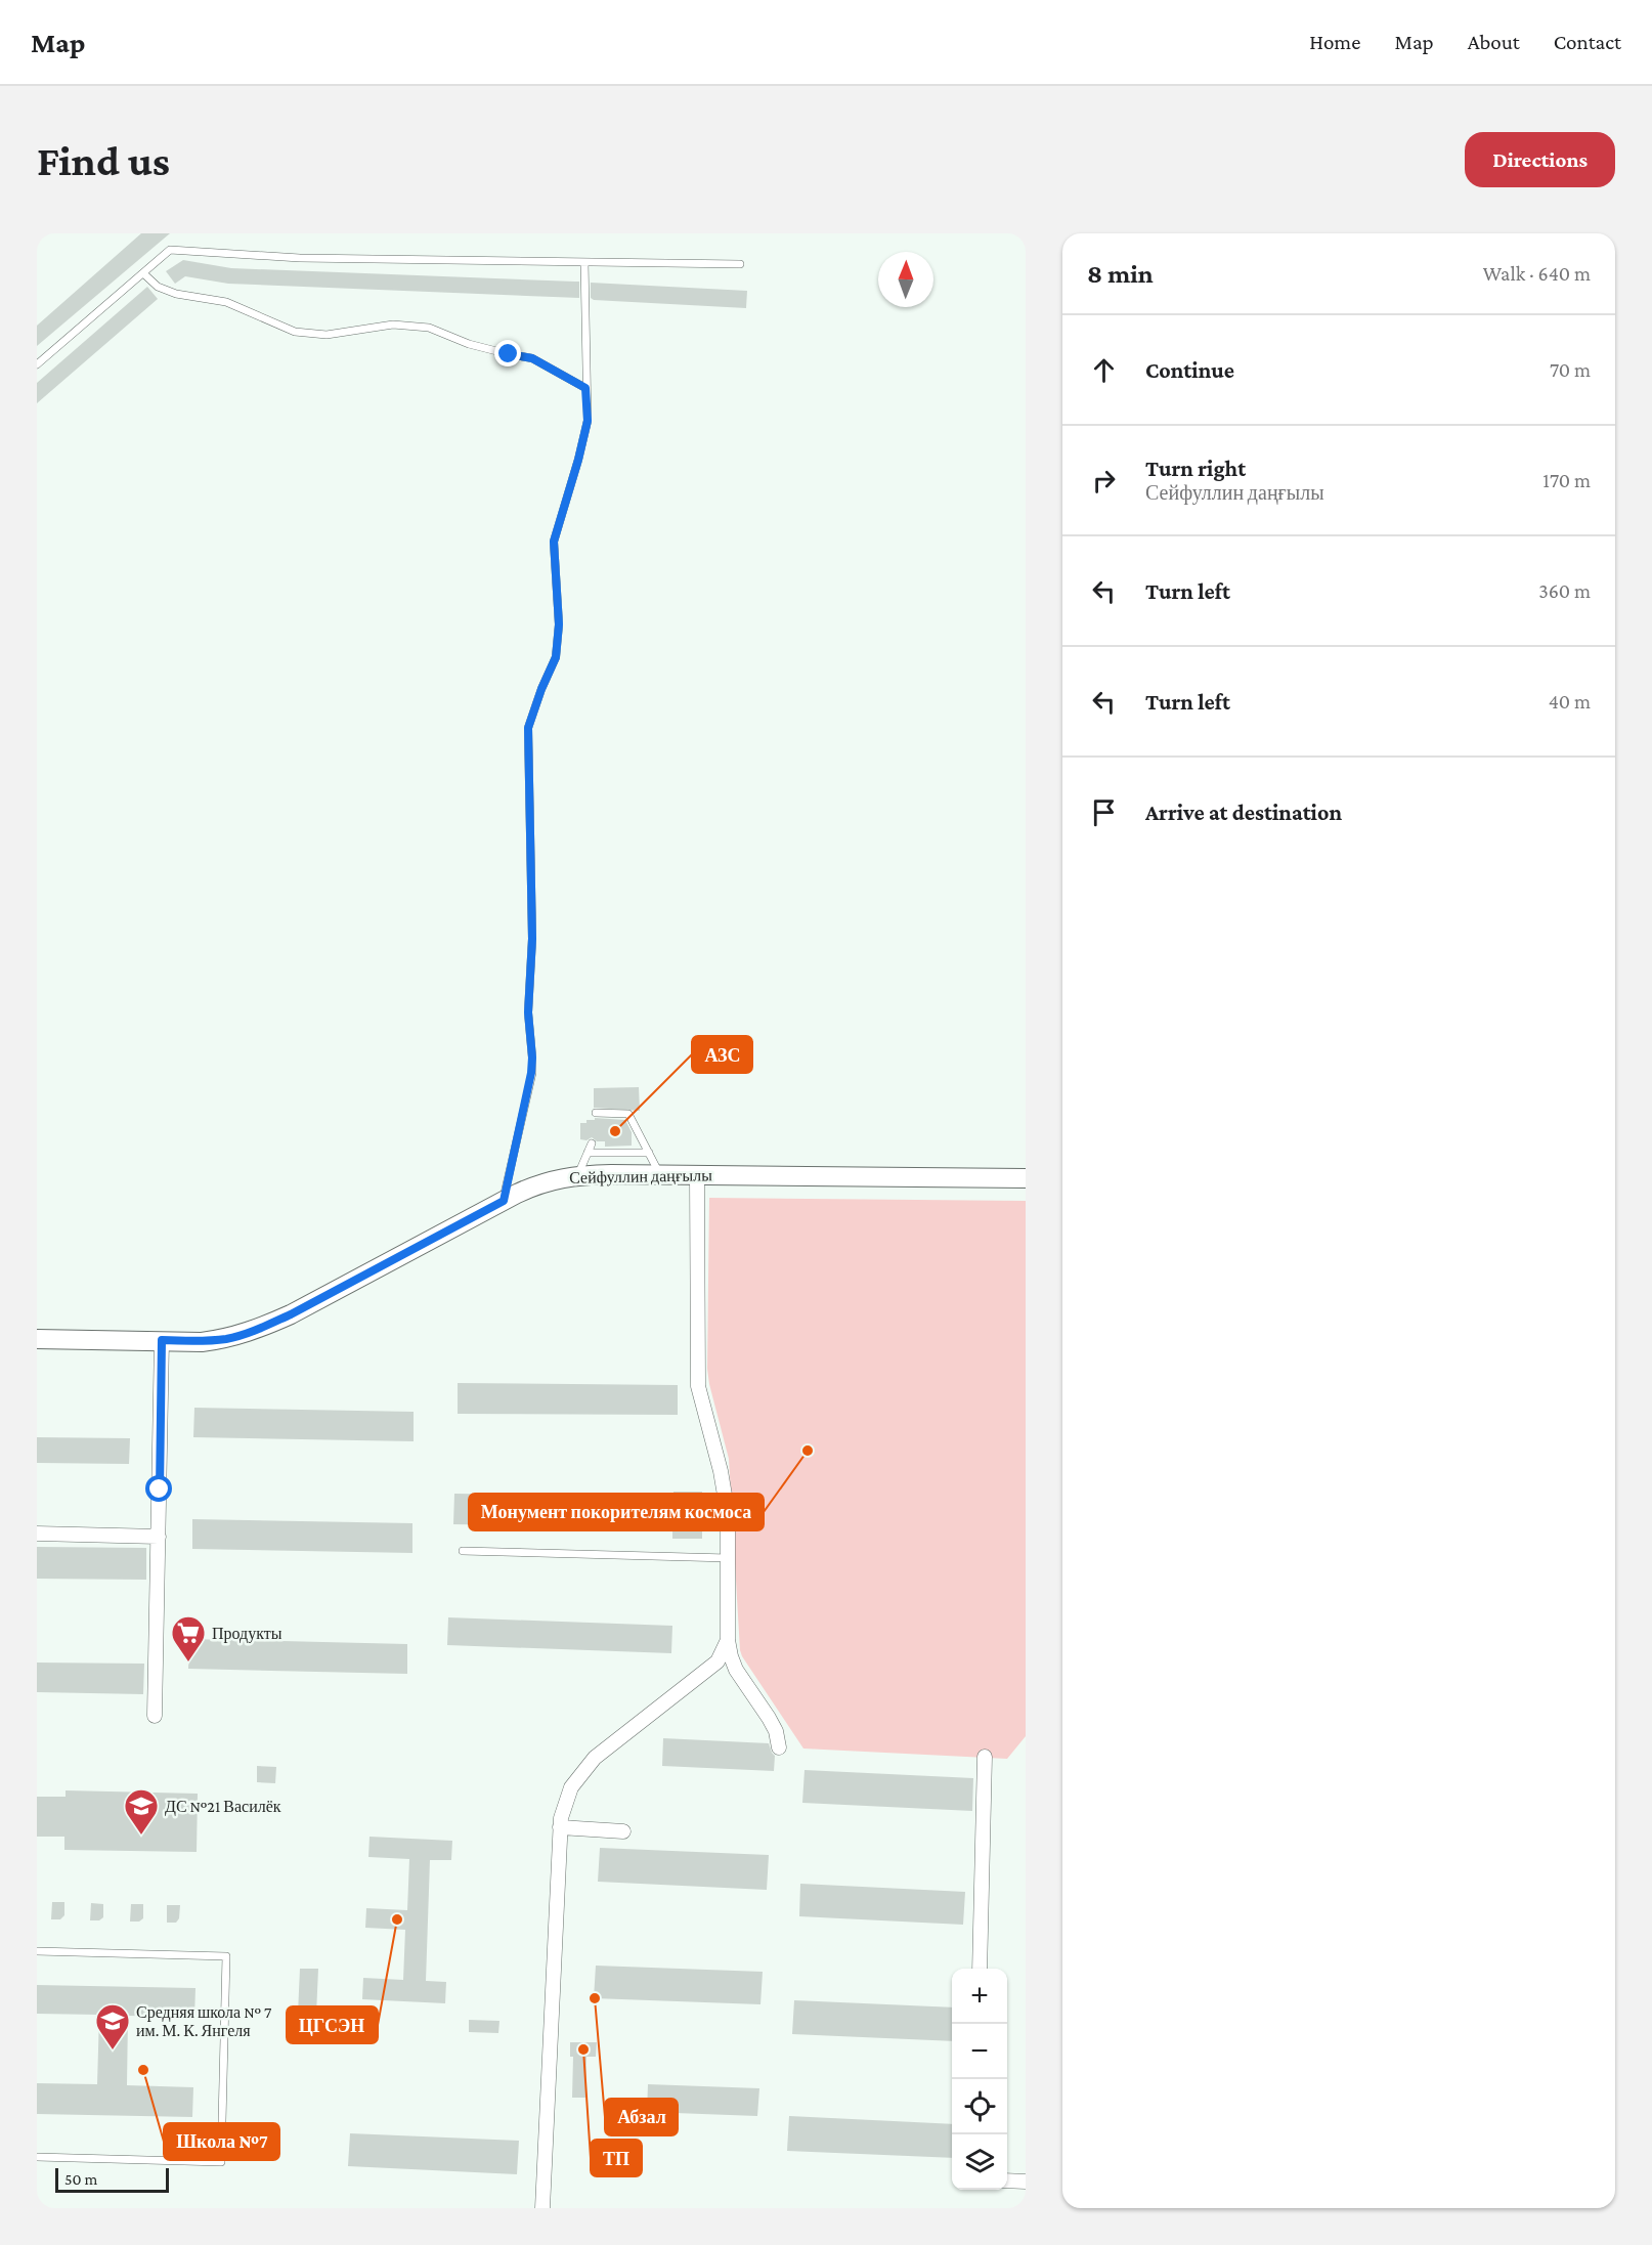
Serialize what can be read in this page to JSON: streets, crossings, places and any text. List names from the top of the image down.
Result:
{
  "streets": {
    "street": ["Сейфуллин даңғылы"]
  },
  "places": {
    "other": [
      "АЗС",
      "Монумент покорителям космоса",
      "ЦГСЭН",
      "Абзал",
      "ТП",
      "Школа №7"
    ],
    "supermarket": ["Продукты"],
    "school or university": ["ДС №21 Василёк", "Средняя школа № 7 им. М. К. Янгеля"]
  },
  "scale_bar": "50 m",
  "north": "top",
  "page": {
    "header": "Map",
    "nav": [
      "Home",
      "Map",
      "About",
      "Contact"
    ],
    "buttons": "Directions",
    "title": "Find us",
    "heading": ["8 min", "Walk · 640 m"],
    "list": [
      ["Continue", "70 m"],
      ["Turn right", "Сейфуллин даңғылы", "170 m"],
      ["Turn left", "360 m"],
      ["Turn left", "40 m"],
      "Arrive at destination"
    ],
    "map_buttons": ["+", "−"],
    "scale": "50 m"
  }
}
